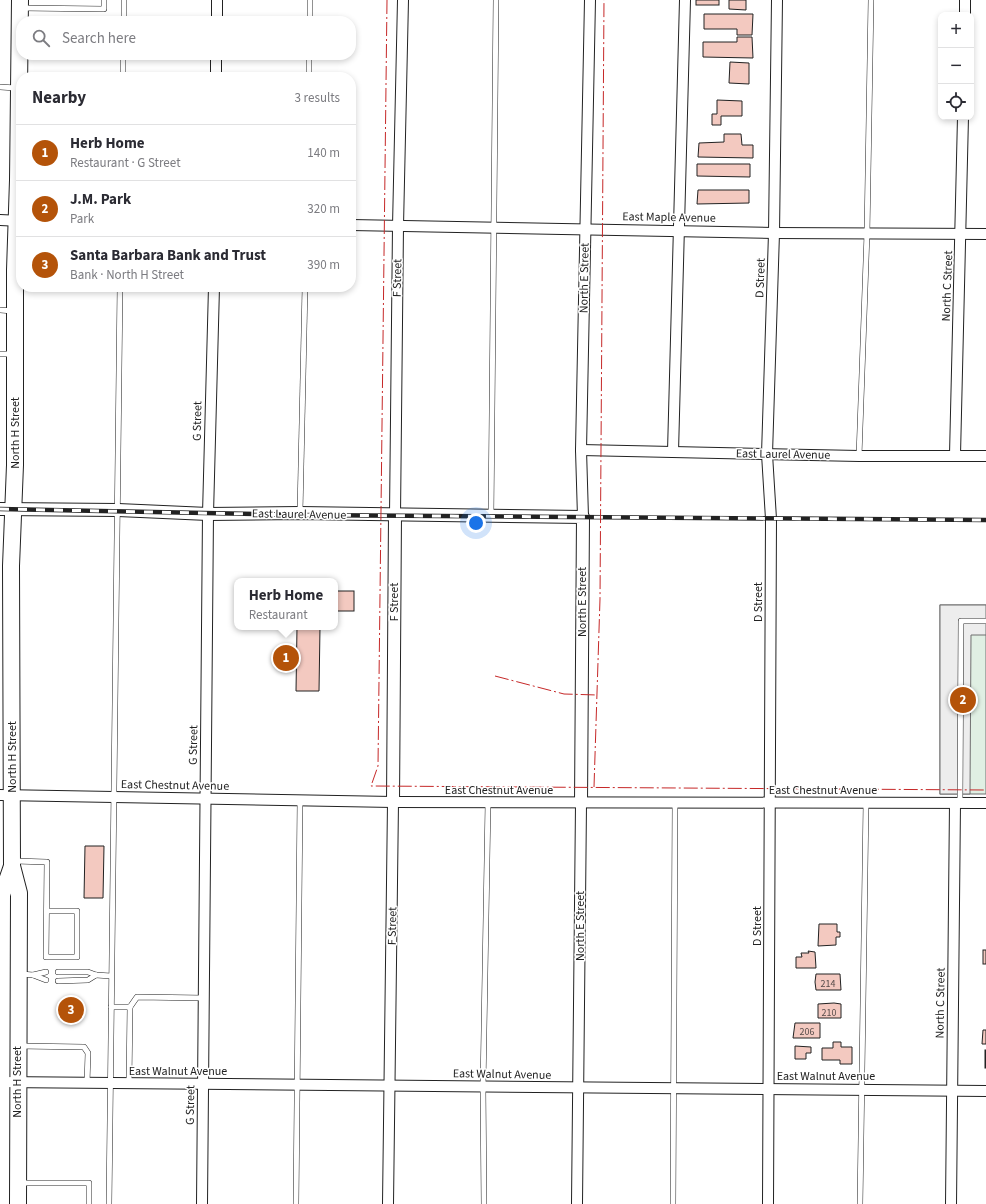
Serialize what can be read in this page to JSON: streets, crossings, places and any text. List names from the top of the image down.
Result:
{
  "streets": {
    "highway": ["North H Street"],
    "street": [
      "East Maple Avenue",
      "F Street",
      "North E Street",
      "D Street",
      "North C Street",
      "G Street",
      "East Laurel Avenue",
      "East Chestnut Avenue",
      "East Walnut Avenue"
    ]
  },
  "crossings": [
    ["East Maple Avenue", "F Street"],
    ["East Maple Avenue", "North E Street"],
    ["East Maple Avenue", "D Street"],
    ["East Maple Avenue", "North C Street"],
    ["F Street", "East Laurel Avenue"],
    ["F Street", "East Chestnut Avenue"],
    ["F Street", "East Walnut Avenue"],
    ["North E Street", "East Laurel Avenue"],
    ["North E Street", "East Chestnut Avenue"],
    ["North E Street", "East Walnut Avenue"],
    ["D Street", "East Laurel Avenue"],
    ["D Street", "East Chestnut Avenue"],
    ["D Street", "East Walnut Avenue"],
    ["North C Street", "East Laurel Avenue"],
    ["North C Street", "East Chestnut Avenue"],
    ["North C Street", "East Walnut Avenue"],
    ["G Street", "East Laurel Avenue"],
    ["G Street", "East Chestnut Avenue"],
    ["G Street", "East Walnut Avenue"],
    ["North H Street", "East Laurel Avenue"],
    ["North H Street", "East Chestnut Avenue"],
    ["North H Street", "East Walnut Avenue"]
  ],
  "house_numbers": ["214", "210", "206"],
  "page": {
    "map_buttons": ["+", "−"],
    "search": "Search here",
    "heading": ["Nearby", "3 results"],
    "list": [
      {
        "mark": "1",
        "name": "Herb Home",
        "note": "Restaurant · G Street",
        "value": "140 m"
      },
      {
        "mark": "2",
        "name": "J.M. Park",
        "note": "Park",
        "value": "320 m"
      },
      {
        "mark": "3",
        "name": "Santa Barbara Bank and Trust",
        "note": "Bank · North H Street",
        "value": "390 m"
      }
    ],
    "popup": ["Herb Home", "Restaurant"],
    "pins": ["1", "2", "3"]
  }
}
